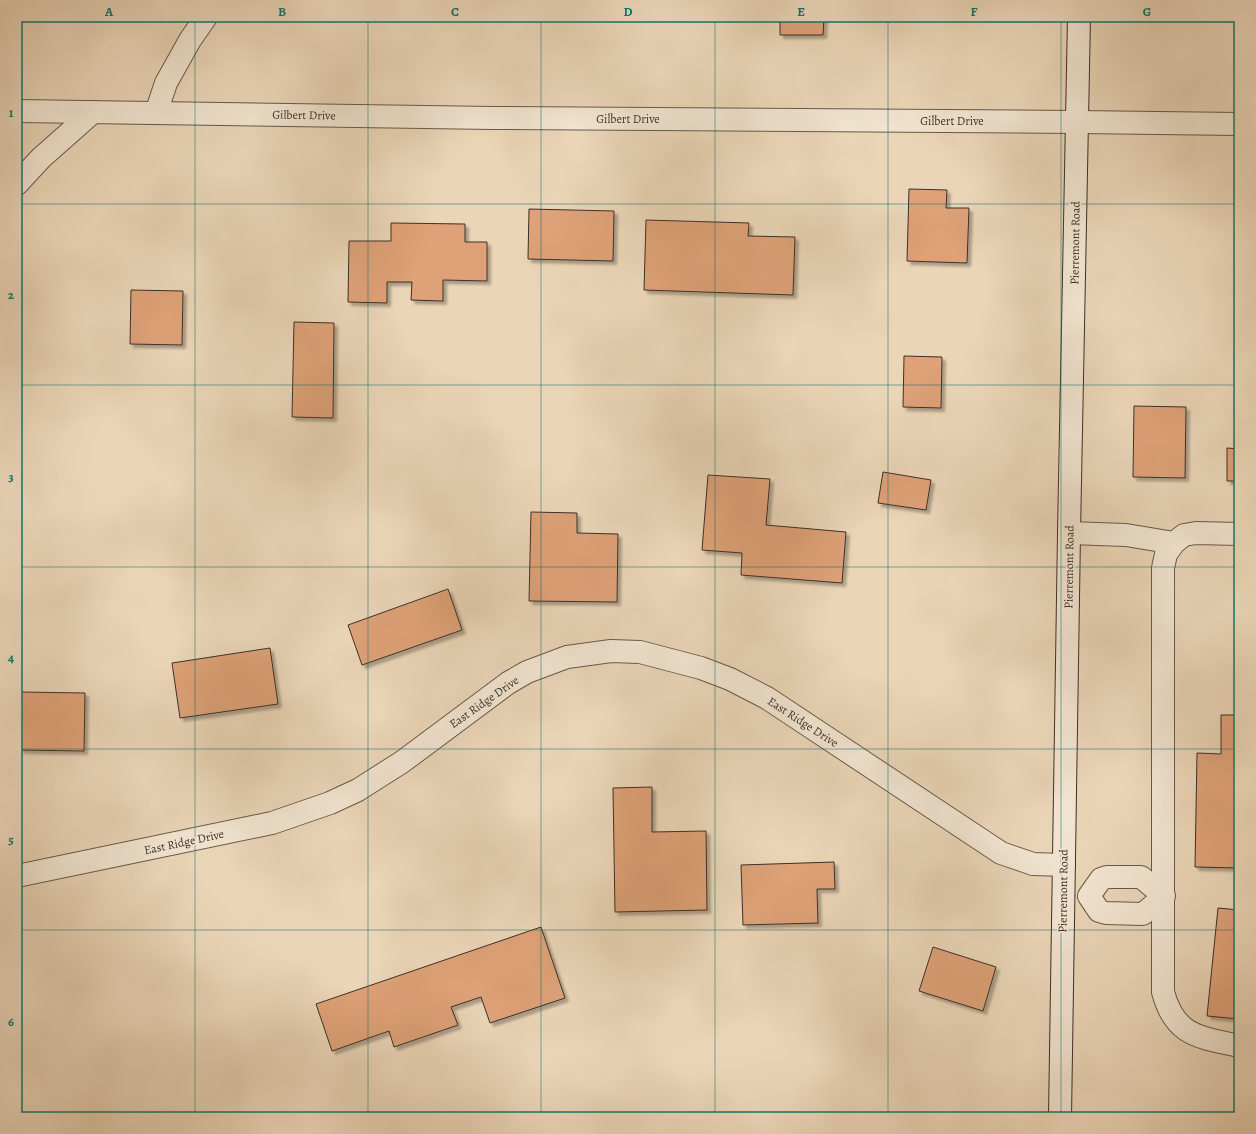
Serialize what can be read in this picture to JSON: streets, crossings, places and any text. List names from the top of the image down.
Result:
{
  "streets": {
    "street": ["Gilbert Drive", "Pierremont Road", "East Ridge Drive"]
  },
  "crossings": [
    ["Gilbert Drive", "Pierremont Road"],
    ["Pierremont Road", "East Ridge Drive"]
  ],
  "grid": {
    "columns": [
      "A",
      "B",
      "C",
      "D",
      "E",
      "F",
      "G"
    ],
    "rows": [
      "1",
      "2",
      "3",
      "4",
      "5",
      "6"
    ]
  }
}
